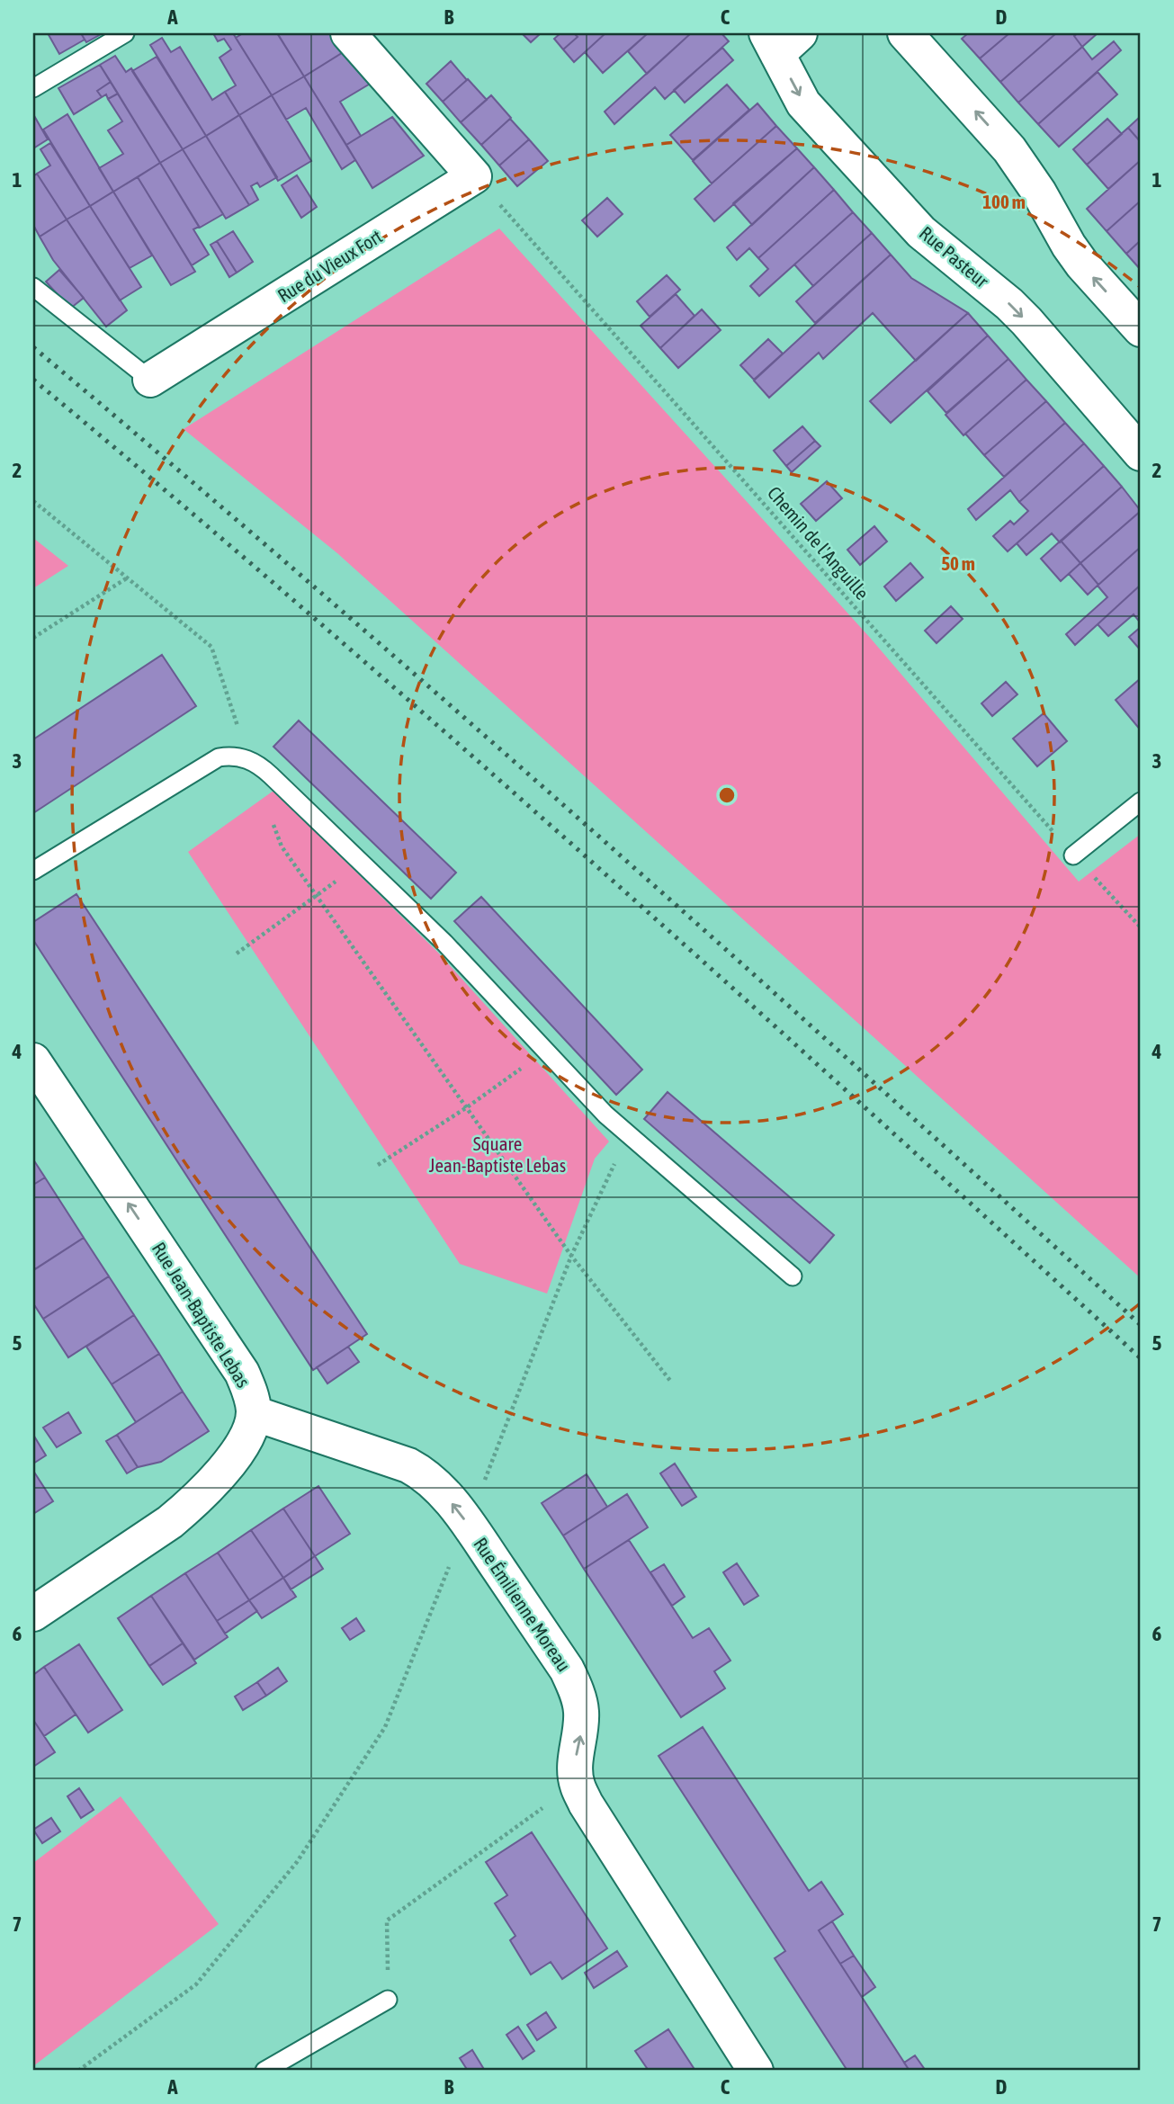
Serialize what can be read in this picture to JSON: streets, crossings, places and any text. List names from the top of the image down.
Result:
{
  "streets": {
    "street": [
      "Rue Pasteur",
      "Rue du Vieux Fort",
      "Rue Jean-Baptiste Lebas",
      "Rue Émilienne Moreau"
    ],
    "path": ["Chemin de l'Anguille"]
  },
  "crossings": [
    ["Rue du Vieux Fort", "Chemin de l'Anguille"],
    ["Rue Jean-Baptiste Lebas", "Rue Émilienne Moreau"]
  ],
  "one_way": ["Rue Jean-Baptiste Lebas", "Rue Émilienne Moreau"],
  "parks": ["Square Jean-Baptiste Lebas"],
  "grid": {
    "columns": [
      "A",
      "B",
      "C",
      "D"
    ],
    "rows": [
      "1",
      "2",
      "3",
      "4",
      "5",
      "6",
      "7"
    ]
  },
  "rings": ["100 m", "50 m"]
}
